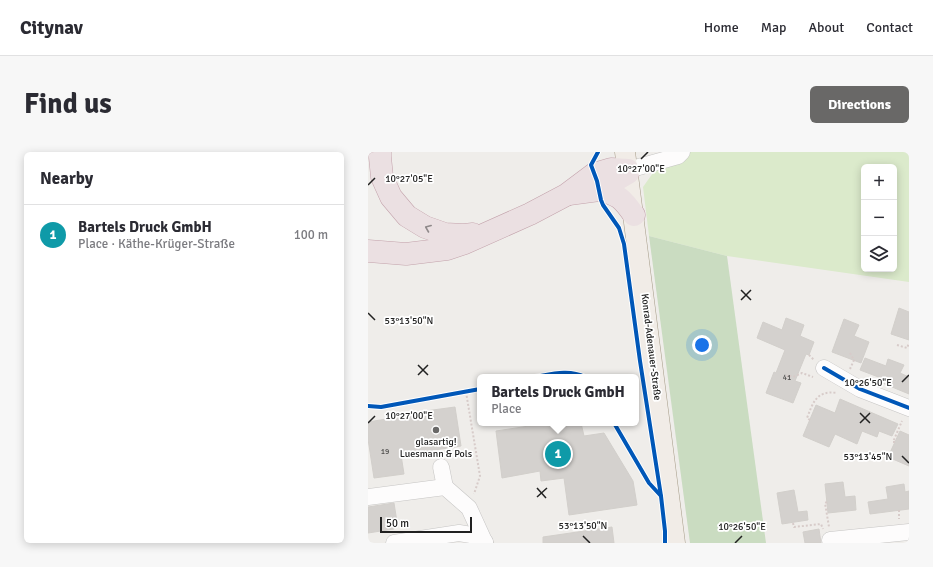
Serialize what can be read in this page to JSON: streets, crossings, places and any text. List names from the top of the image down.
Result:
{
  "streets": {
    "main road": ["Konrad-Adenauer-Straße"]
  },
  "places": ["glasartig! Luesmann & Pols"],
  "house_numbers": ["41", "19"],
  "scale_bar": "50 m",
  "page": {
    "header": "Citynav",
    "nav": [
      "Home",
      "Map",
      "About",
      "Contact"
    ],
    "buttons": "Directions",
    "title": "Find us",
    "heading": "Nearby",
    "map_buttons": ["+", "−"],
    "list": [
      {
        "mark": "1",
        "name": "Bartels Druck GmbH",
        "note": "Place · Käthe-Krüger-Straße",
        "value": "100 m"
      }
    ],
    "popup": ["Bartels Druck GmbH", "Place"],
    "pins": "1",
    "scale": "50 m"
  },
  "coordinates": [
    "10°27'00\"E",
    "10°27'05\"E",
    "53°13'50\"N",
    "10°26'50\"E",
    "53°13'45\"N"
  ]
}
